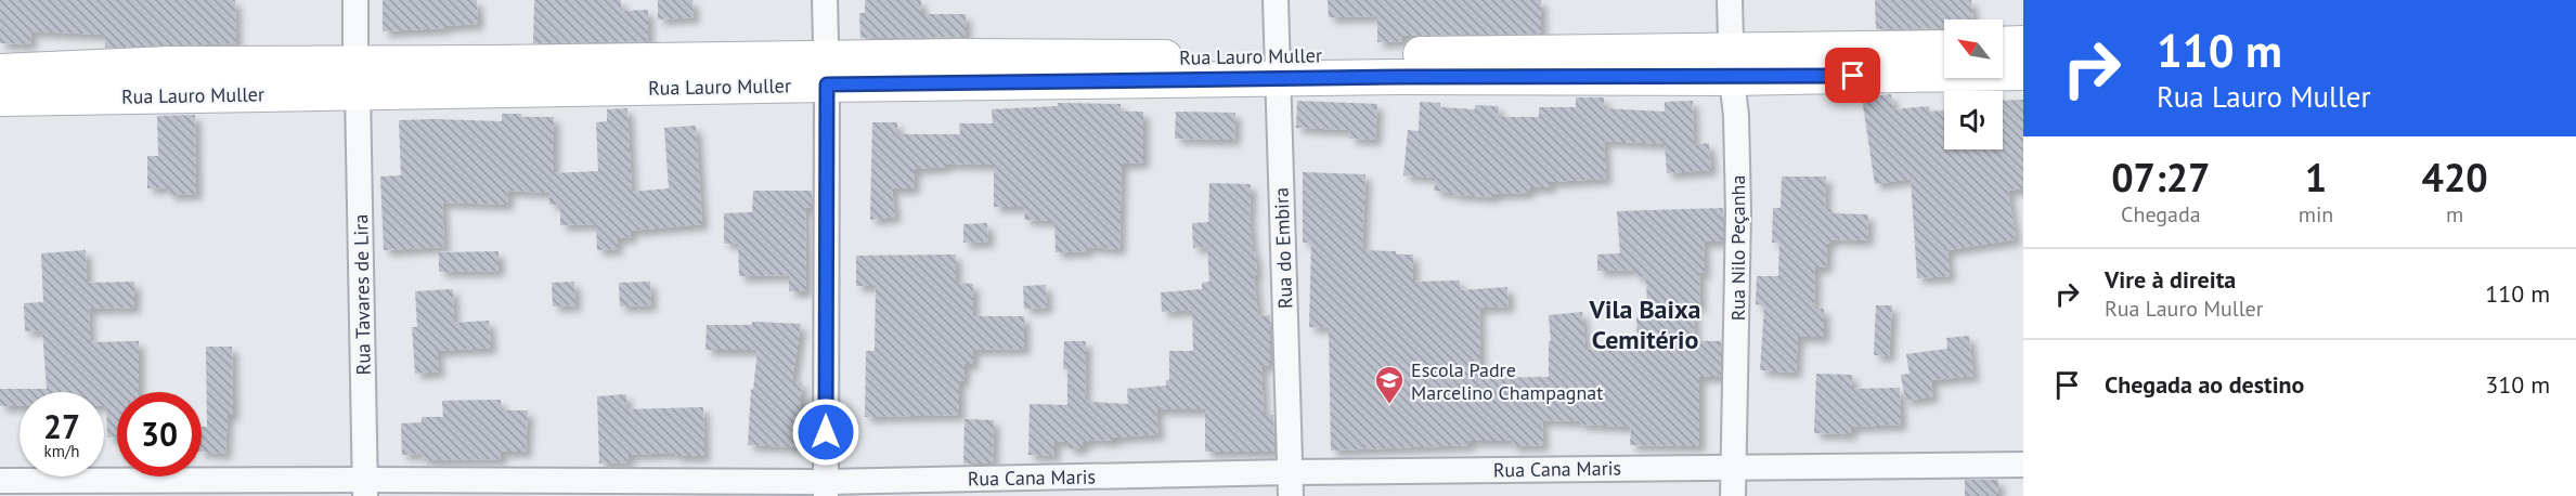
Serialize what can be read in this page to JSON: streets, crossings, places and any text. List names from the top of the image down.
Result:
{
  "streets": {
    "street": [
      "Rua Lauro Muller",
      "Rua do Embira",
      "Rua Nilo Peçanha",
      "Rua Tavares de Lira",
      "Rua Cana Maris"
    ]
  },
  "crossings": [
    ["Rua Lauro Muller", "Rua do Embira"],
    ["Rua Lauro Muller", "Rua Nilo Peçanha"],
    ["Rua Lauro Muller", "Rua Tavares de Lira"],
    ["Rua do Embira", "Rua Cana Maris"],
    ["Rua Nilo Peçanha", "Rua Cana Maris"],
    ["Rua Tavares de Lira", "Rua Cana Maris"]
  ],
  "districts": ["Vila Baixa Cemitério"],
  "places": {
    "school or university": ["Escola Padre Marcelino Champagnat"]
  },
  "north": "top left",
  "page": {
    "turn": ["110 m", "Rua Lauro Muller"],
    "eta": [
      "07:27",
      "Chegada",
      "1",
      "min",
      "420",
      "m"
    ],
    "list": [
      {
        "name": "Vire à direita",
        "note": "Rua Lauro Muller",
        "value": "110 m"
      },
      {
        "name": "Chegada ao destino",
        "value": "310 m"
      }
    ],
    "speed": "27 km/h",
    "limit": "30"
  }
}
